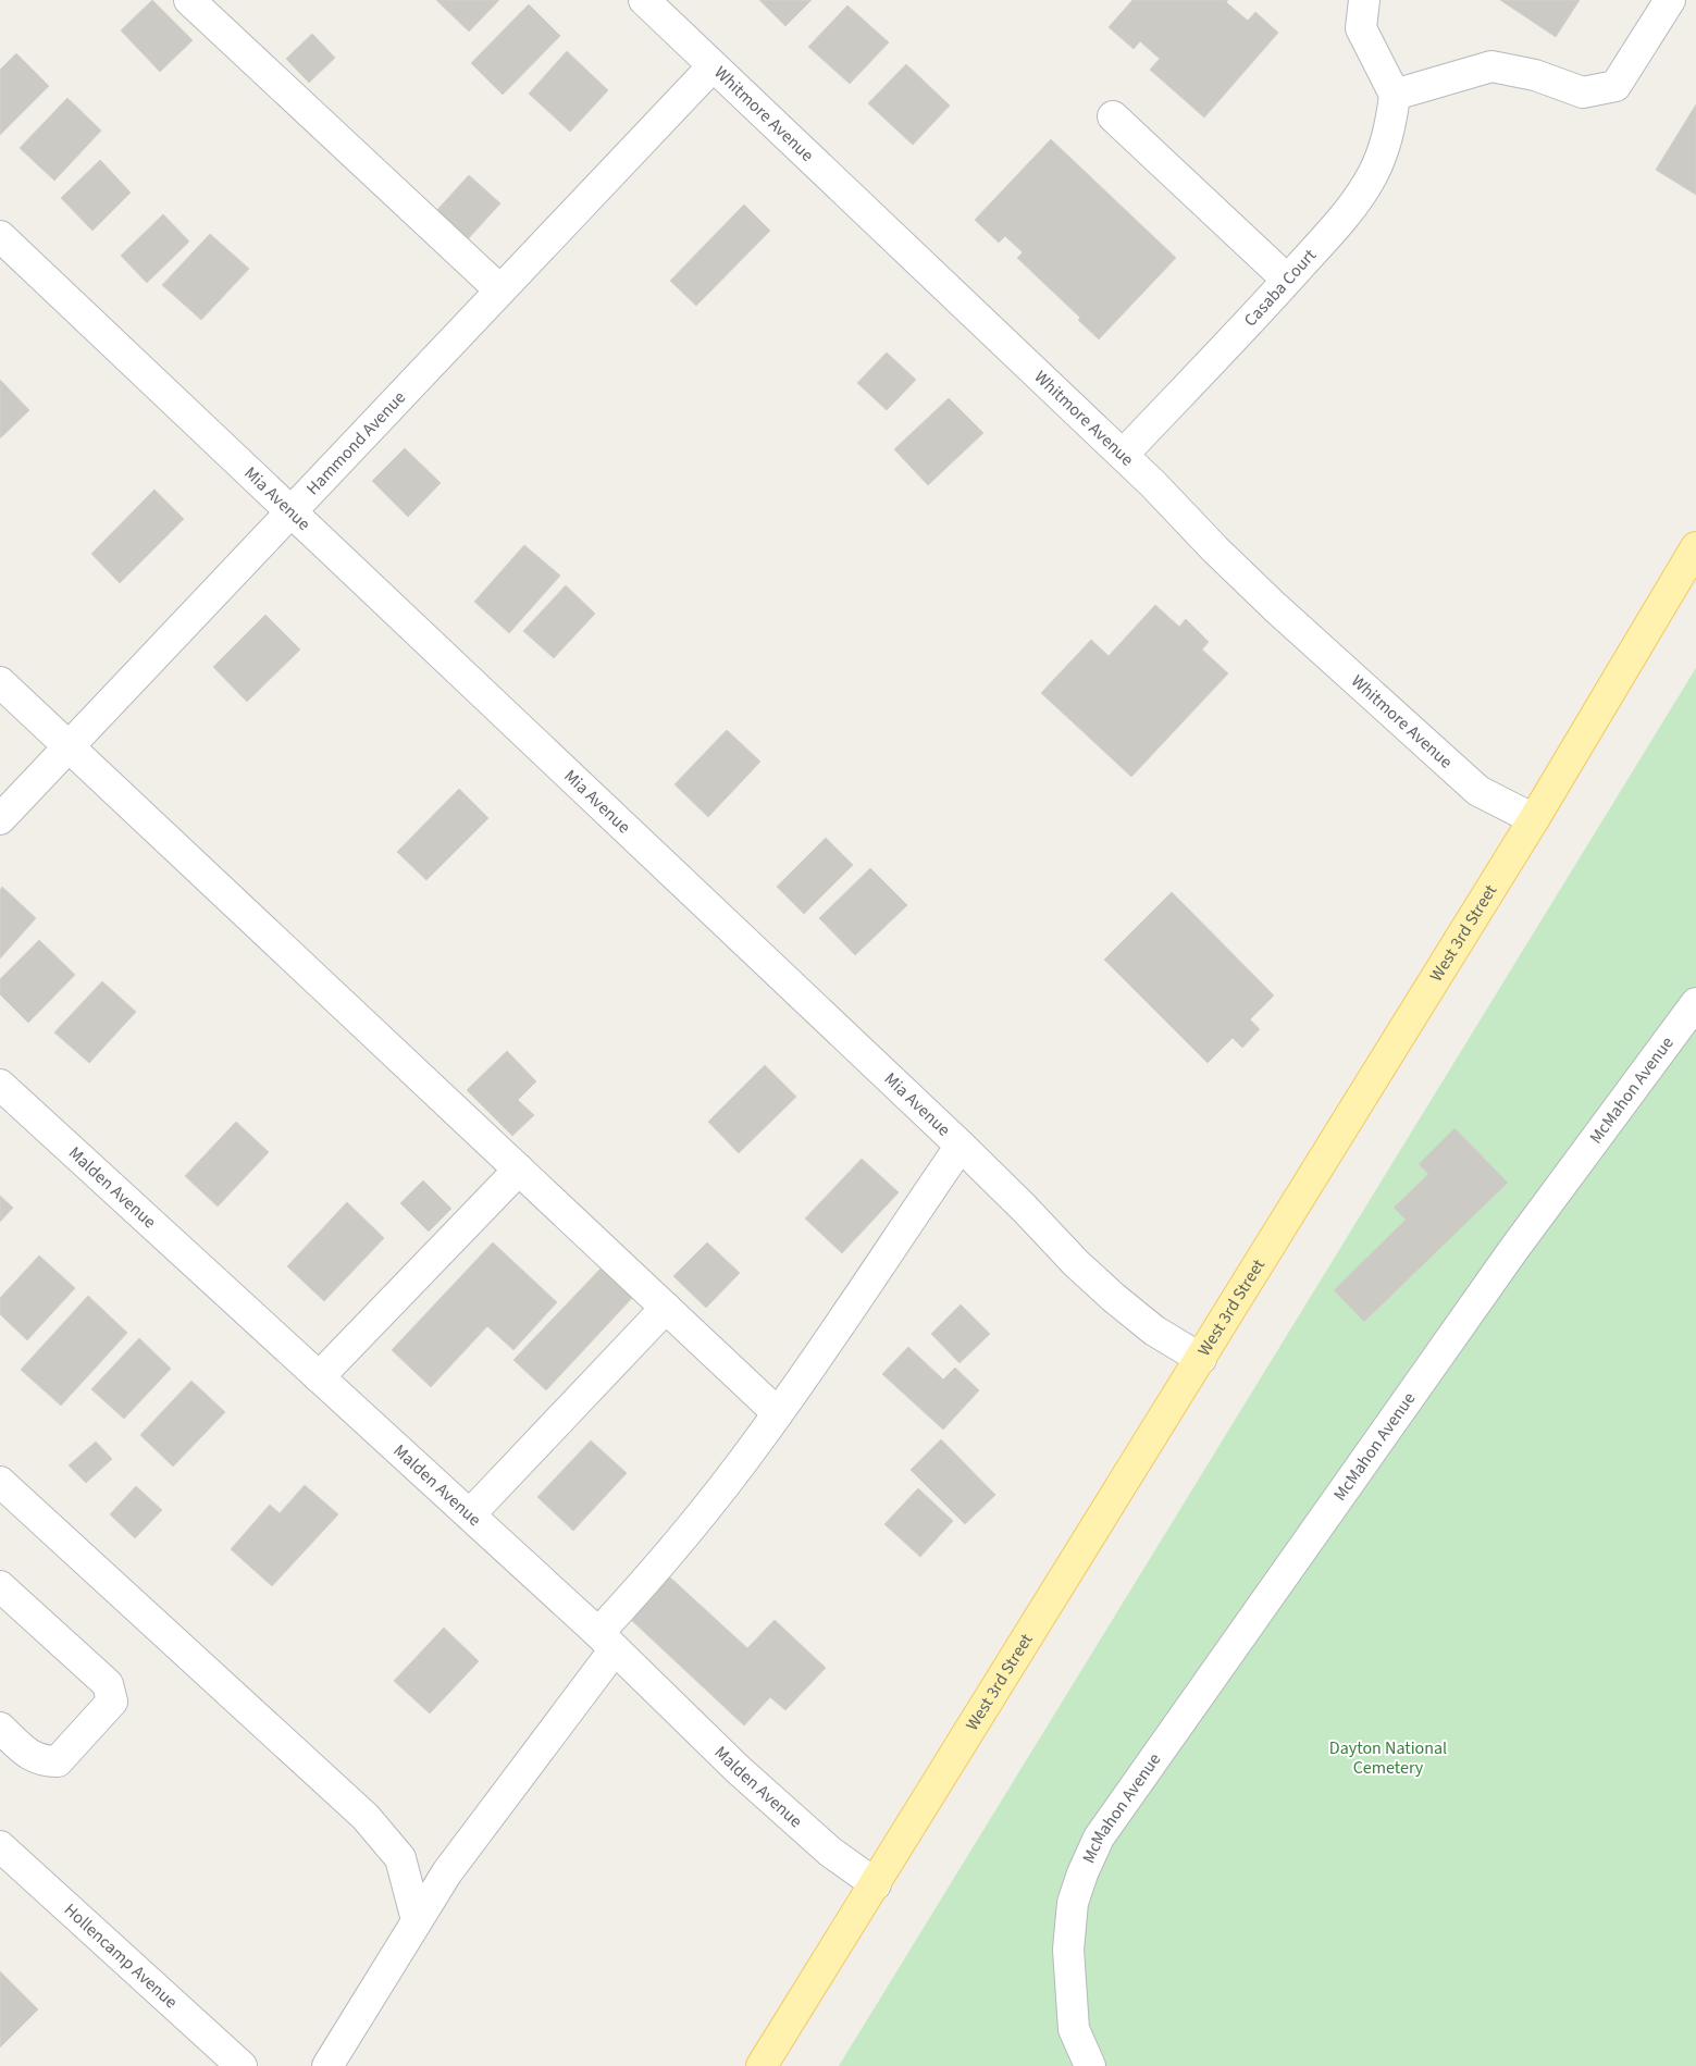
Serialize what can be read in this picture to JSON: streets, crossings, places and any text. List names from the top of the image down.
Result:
{
  "streets": {
    "main road": ["West 3rd Street"],
    "street": [
      "Whitmore Avenue",
      "Casaba Court",
      "Hammond Avenue",
      "Mia Avenue",
      "McMahon Avenue",
      "Malden Avenue",
      "Hollencamp Avenue"
    ]
  },
  "crossings": [
    ["Whitmore Avenue", "Casaba Court"],
    ["Whitmore Avenue", "Hammond Avenue"],
    ["Whitmore Avenue", "West 3rd Street"],
    ["Hammond Avenue", "Mia Avenue"],
    ["Mia Avenue", "West 3rd Street"],
    ["West 3rd Street", "Malden Avenue"]
  ],
  "parks": ["Dayton National Cemetery"]
}
